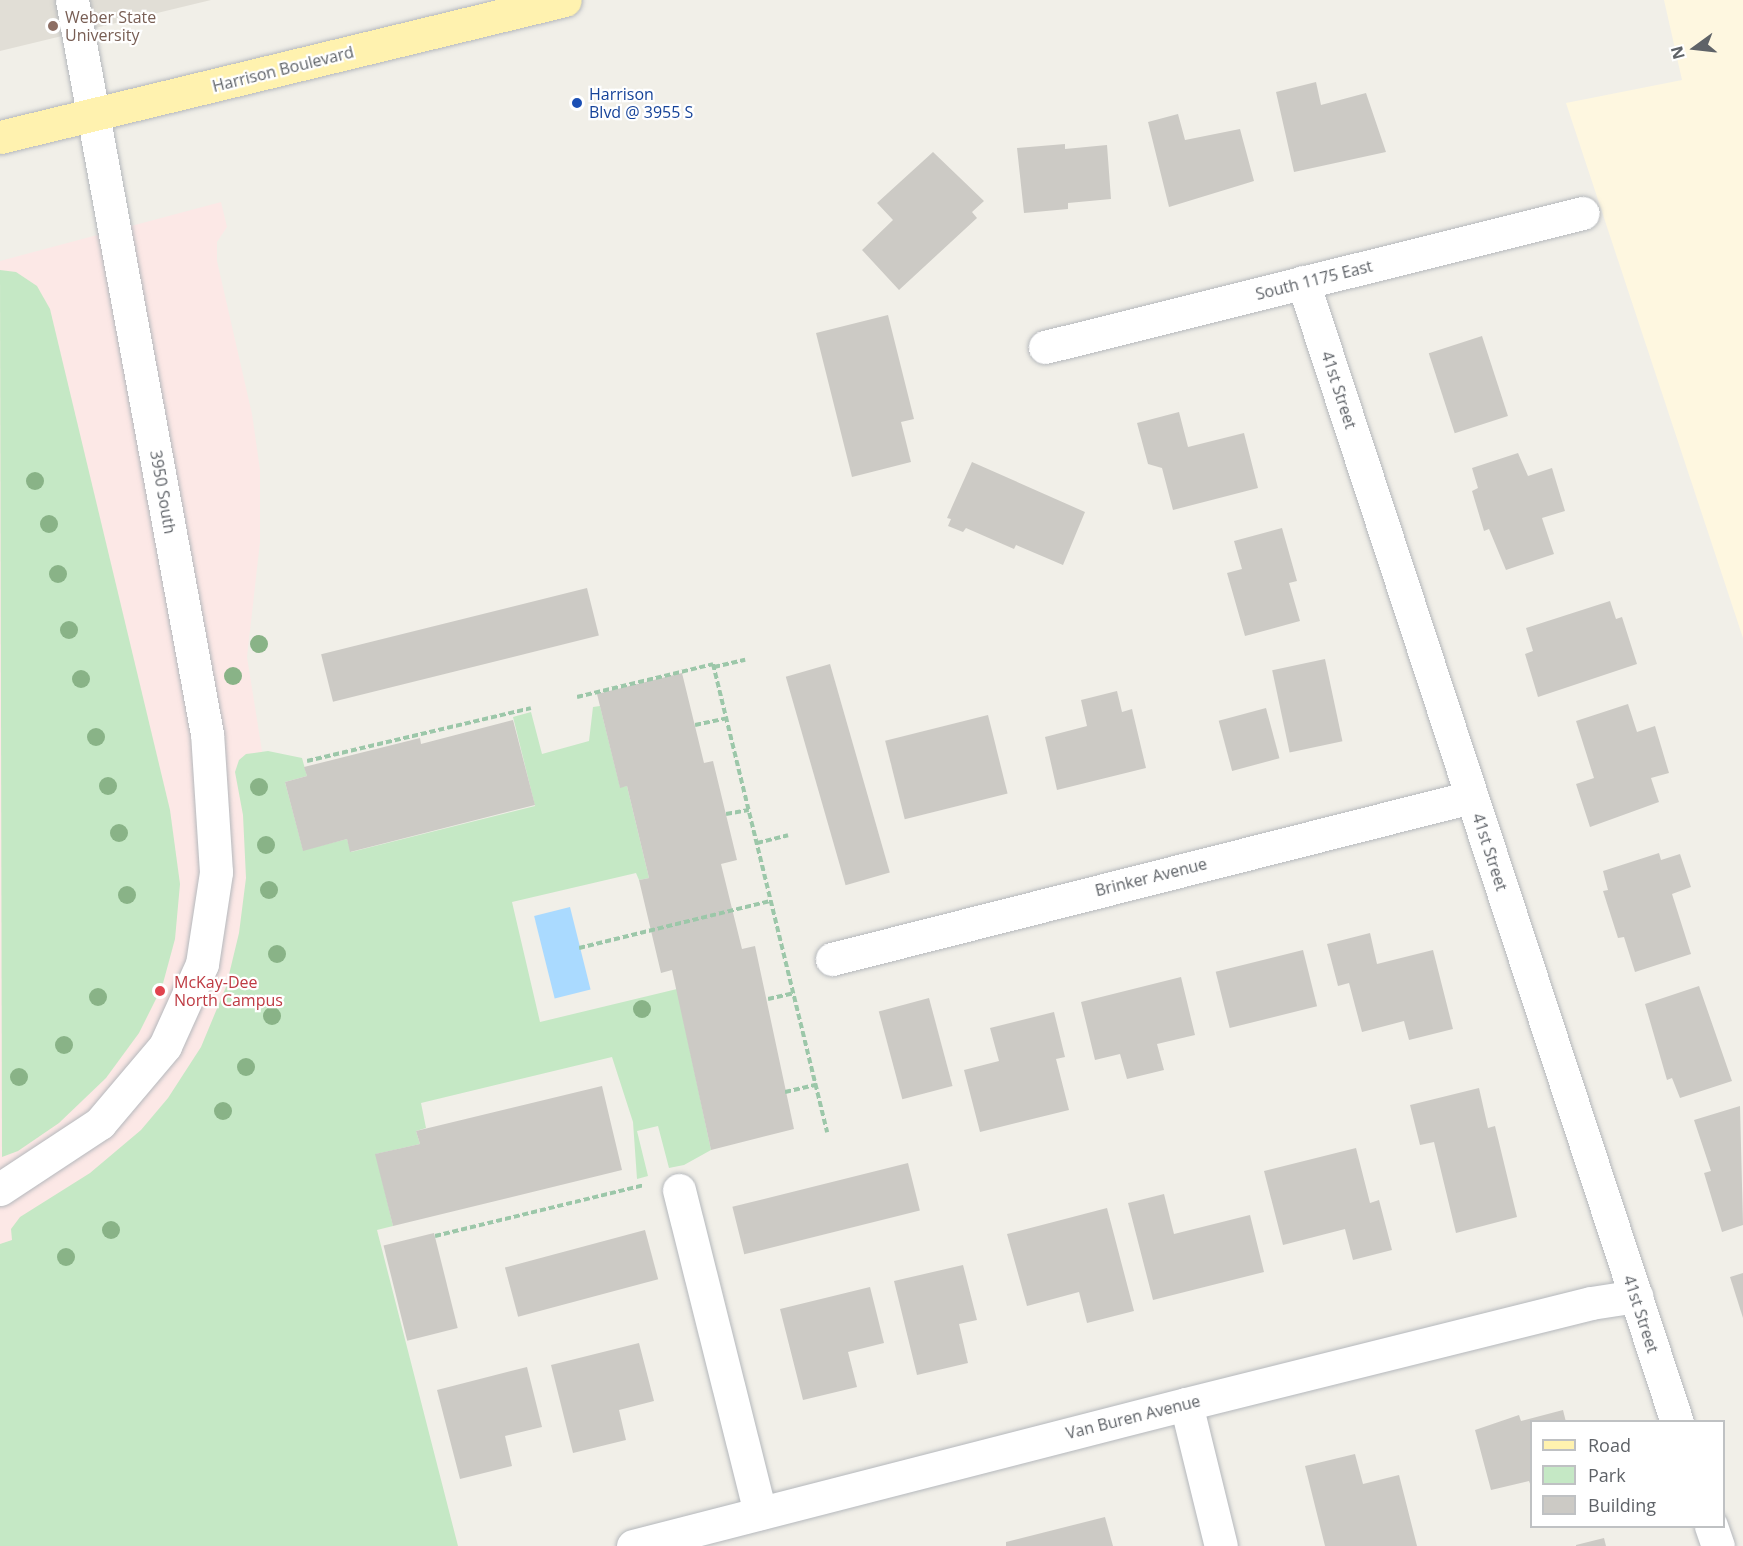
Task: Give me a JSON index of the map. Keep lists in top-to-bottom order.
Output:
{
  "streets": {
    "main road": ["Harrison Boulevard"],
    "street": [
      "South 1175 East",
      "41st Street",
      "3950 South",
      "Brinker Avenue",
      "Van Buren Avenue"
    ]
  },
  "crossings": [
    ["Harrison Boulevard", "3950 South"],
    ["South 1175 East", "41st Street"],
    ["41st Street", "Brinker Avenue"],
    ["41st Street", "Van Buren Avenue"]
  ],
  "places": ["Weber State University", "Harrison Blvd @ 3955 S", "McKay-Dee North Campus"],
  "legend": ["Road", "Park", "Building"],
  "north": "left"
}
